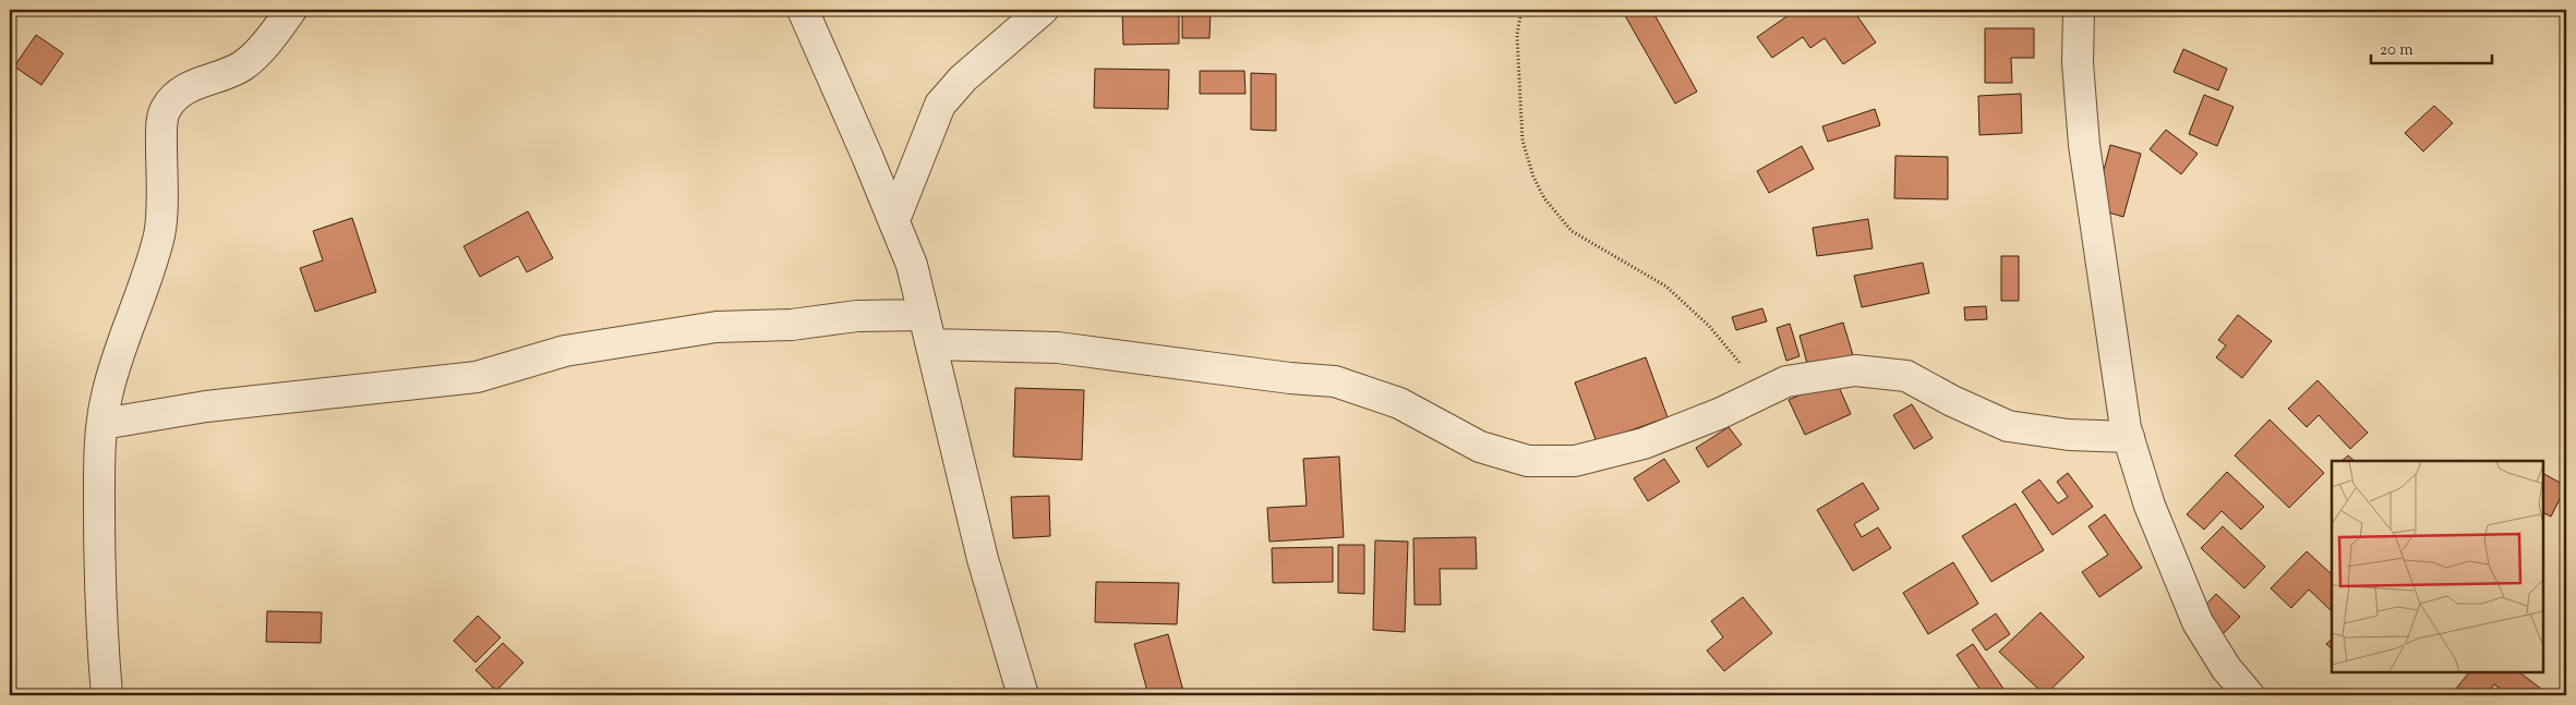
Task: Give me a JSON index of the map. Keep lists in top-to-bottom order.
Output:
{
  "scale_bar": "20 m"
}
